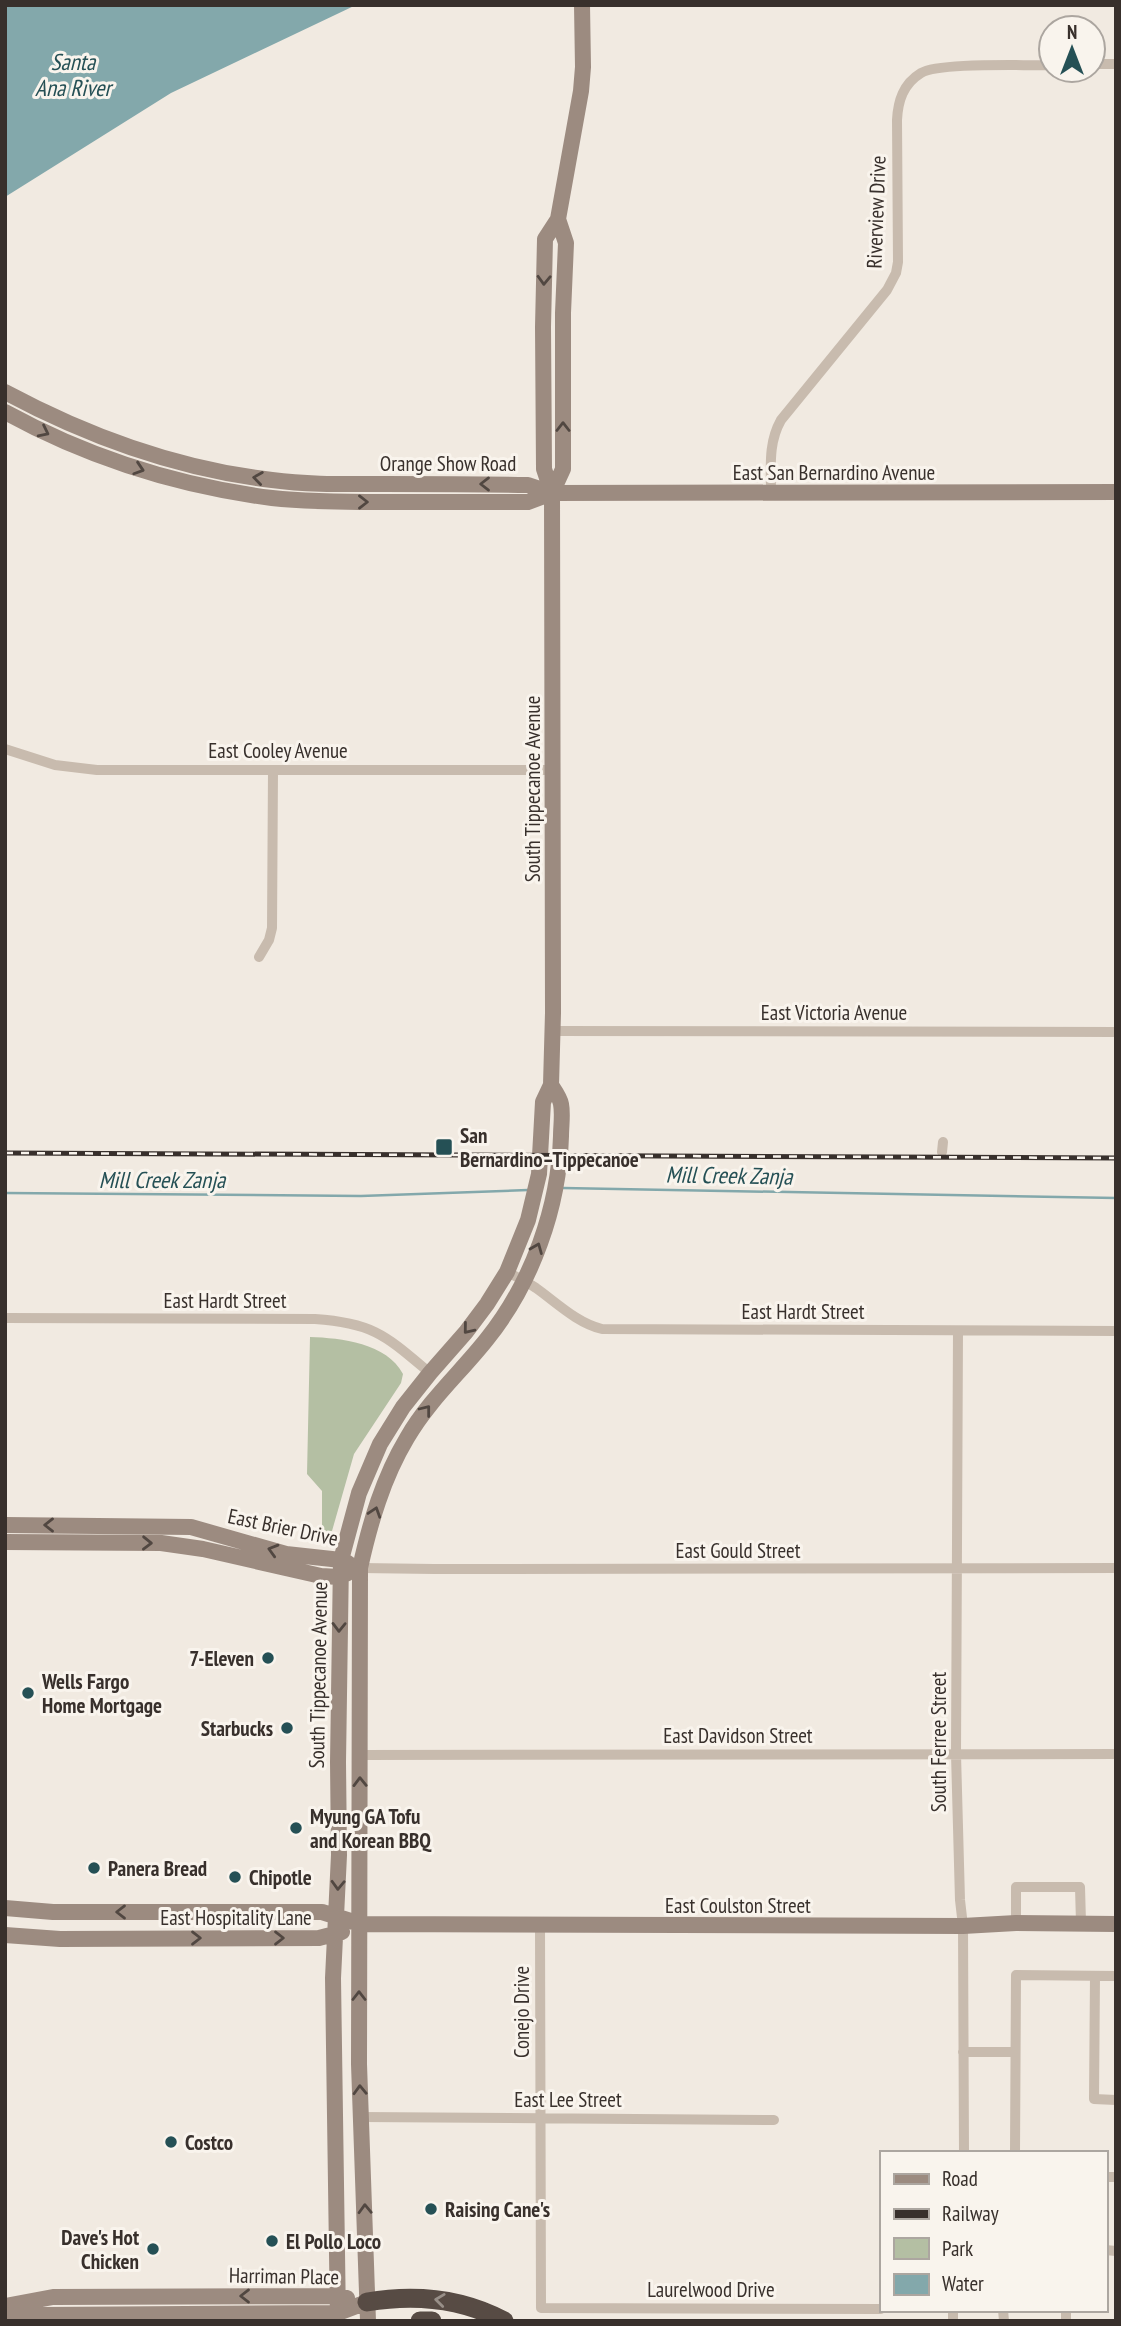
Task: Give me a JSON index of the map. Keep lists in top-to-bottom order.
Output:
{
  "streets": {
    "main road": [
      "Orange Show Road",
      "East San Bernardino Avenue",
      "South Tippecanoe Avenue",
      "East Brier Drive",
      "East Coulston Street",
      "East Hospitality Lane",
      "Harriman Place"
    ],
    "street": [
      "Riverview Drive",
      "East Cooley Avenue",
      "East Victoria Avenue",
      "East Hardt Street",
      "East Gould Street",
      "East Davidson Street",
      "South Ferree Street",
      "Conejo Drive",
      "East Lee Street",
      "Laurelwood Drive"
    ]
  },
  "crossings": [
    ["Riverview Drive", "East San Bernardino Avenue"],
    ["Orange Show Road", "East San Bernardino Avenue"],
    ["Orange Show Road", "South Tippecanoe Avenue"],
    ["East San Bernardino Avenue", "South Tippecanoe Avenue"],
    ["East Cooley Avenue", "South Tippecanoe Avenue"],
    ["South Tippecanoe Avenue", "East Victoria Avenue"],
    ["South Tippecanoe Avenue", "East Hardt Street"],
    ["South Tippecanoe Avenue", "East Brier Drive"],
    ["South Tippecanoe Avenue", "East Gould Street"],
    ["South Tippecanoe Avenue", "East Davidson Street"],
    ["South Tippecanoe Avenue", "East Coulston Street"],
    ["South Tippecanoe Avenue", "East Hospitality Lane"],
    ["South Tippecanoe Avenue", "East Lee Street"],
    ["South Tippecanoe Avenue", "Harriman Place"],
    ["East Hardt Street", "South Ferree Street"],
    ["East Brier Drive", "East Gould Street"],
    ["East Gould Street", "South Ferree Street"],
    ["East Davidson Street", "South Ferree Street"],
    ["South Ferree Street", "East Coulston Street"],
    ["East Coulston Street", "East Hospitality Lane"],
    ["East Coulston Street", "Conejo Drive"],
    ["Conejo Drive", "East Lee Street"],
    ["Conejo Drive", "Laurelwood Drive"]
  ],
  "water": ["Santa Ana River", "Mill Creek Zanja"],
  "places": {
    "transit": ["San Bernardino–Tippecanoe"],
    "other": [
      "7-Eleven",
      "Wells Fargo Home Mortgage",
      "Starbucks",
      "Myung GA Tofu and Korean BBQ",
      "Panera Bread",
      "Chipotle",
      "Costco",
      "Raising Cane's",
      "El Pollo Loco",
      "Dave's Hot Chicken"
    ]
  },
  "legend": [
    "Road",
    "Railway",
    "Park",
    "Water"
  ],
  "north": "top"
}
